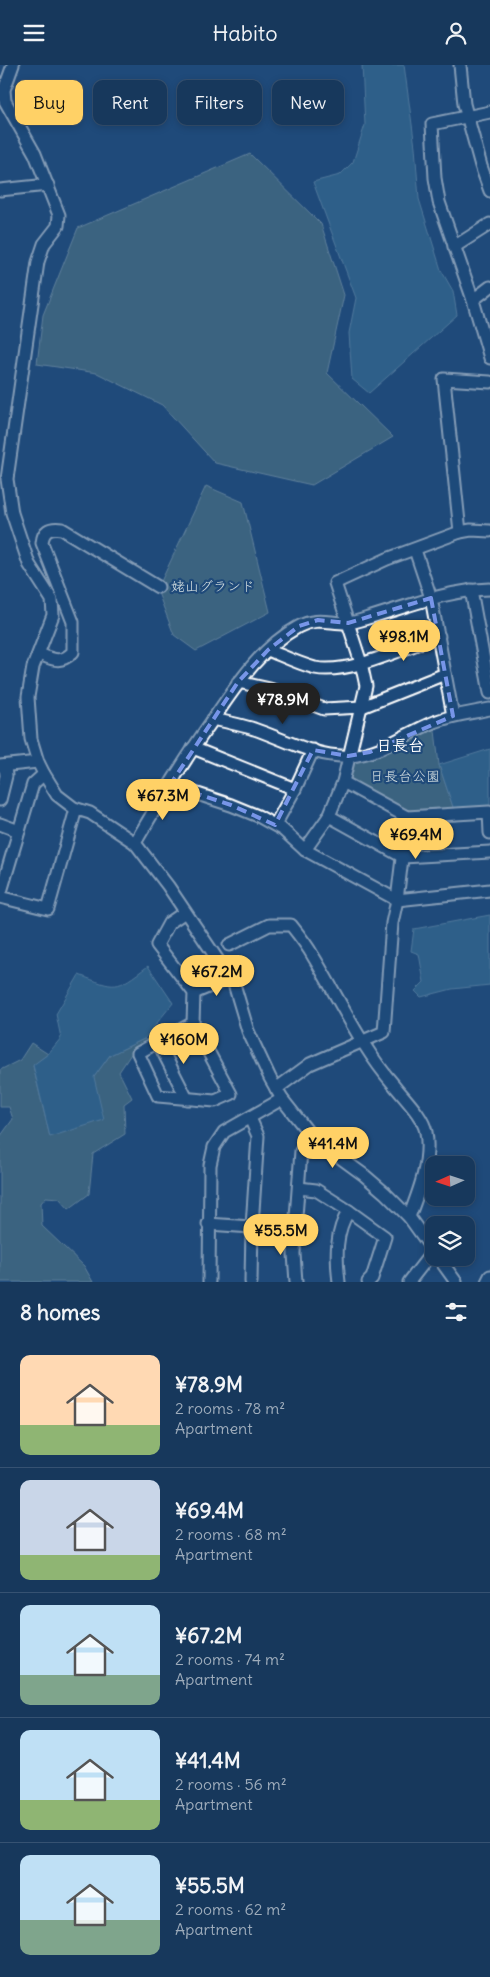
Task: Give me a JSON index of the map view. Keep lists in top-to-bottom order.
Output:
{
  "districts": ["日長台"],
  "parks": ["姥山グランド", "日長台公園"],
  "north": "left",
  "page": {
    "header": "Habito",
    "chip": [
      "Buy",
      "Rent",
      "Filters",
      "New"
    ],
    "price": [
      "¥98.1M",
      "¥78.9M",
      "¥67.3M",
      "¥69.4M",
      "¥67.2M",
      "¥160M",
      "¥41.4M",
      "¥55.5M"
    ],
    "heading": "8 homes",
    "list": [
      {
        "name": "¥78.9M",
        "note": "2 rooms · 78 m² · Apartment"
      },
      {
        "name": "¥69.4M",
        "note": "2 rooms · 68 m² · Apartment"
      },
      {
        "name": "¥67.2M",
        "note": "2 rooms · 74 m² · Apartment"
      },
      {
        "name": "¥41.4M",
        "note": "2 rooms · 56 m² · Apartment"
      },
      {
        "name": "¥55.5M",
        "note": "2 rooms · 62 m² · Apartment"
      }
    ]
  }
}
